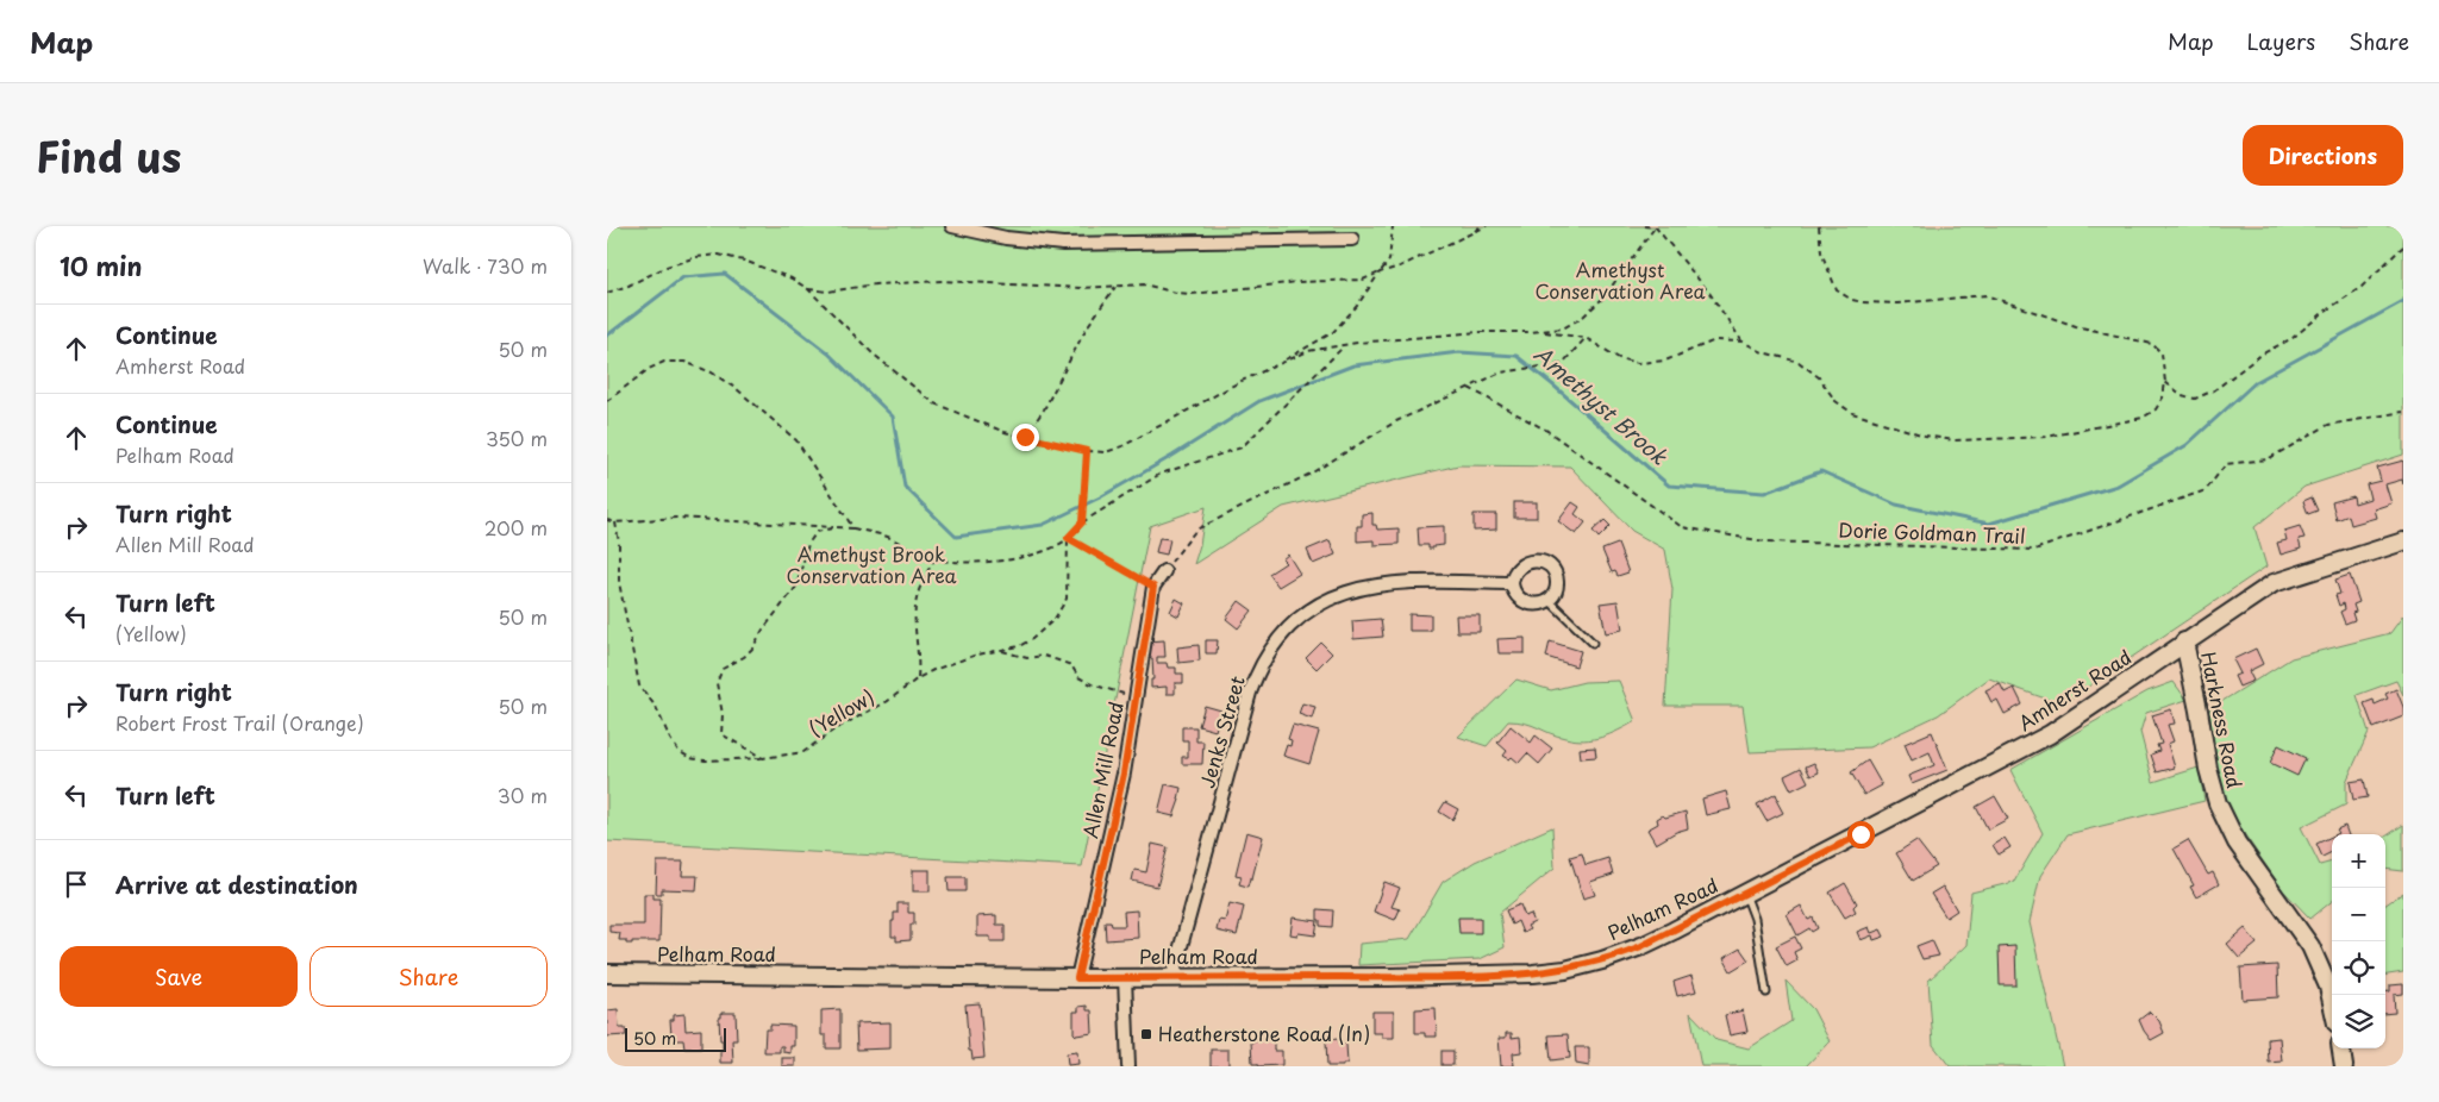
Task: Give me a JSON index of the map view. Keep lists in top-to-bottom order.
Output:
{
  "streets": {
    "main road": ["Amherst Road", "Harkness Road", "Pelham Road"],
    "street": ["Jenks Street", "Allen Mill Road"],
    "path": ["Dorie Goldman Trail", "(Yellow)"]
  },
  "crossings": [
    ["Amherst Road", "Harkness Road"],
    ["Amherst Road", "Pelham Road"],
    ["Jenks Street", "Pelham Road"],
    ["Allen Mill Road", "Pelham Road"]
  ],
  "water": ["Amethyst Brook"],
  "parks": ["Amethyst Conservation Area", "Amethyst Brook Conservation Area"],
  "places": {
    "transit": ["Heatherstone Road (In)"]
  },
  "scale_bar": "50 m",
  "page": {
    "header": "Map",
    "nav": ["Map", "Layers", "Share"],
    "title": "Find us",
    "buttons": [
      "Directions",
      ["Save", "Share"]
    ],
    "heading": ["10 min", "Walk · 730 m"],
    "list": [
      ["Continue", "Amherst Road", "50 m"],
      ["Continue", "Pelham Road", "350 m"],
      ["Turn right", "Allen Mill Road", "200 m"],
      ["Turn left", "(Yellow)", "50 m"],
      ["Turn right", "Robert Frost Trail (Orange)", "50 m"],
      ["Turn left", "30 m"],
      "Arrive at destination"
    ],
    "map_buttons": ["+", "−"],
    "scale": "50 m"
  }
}
